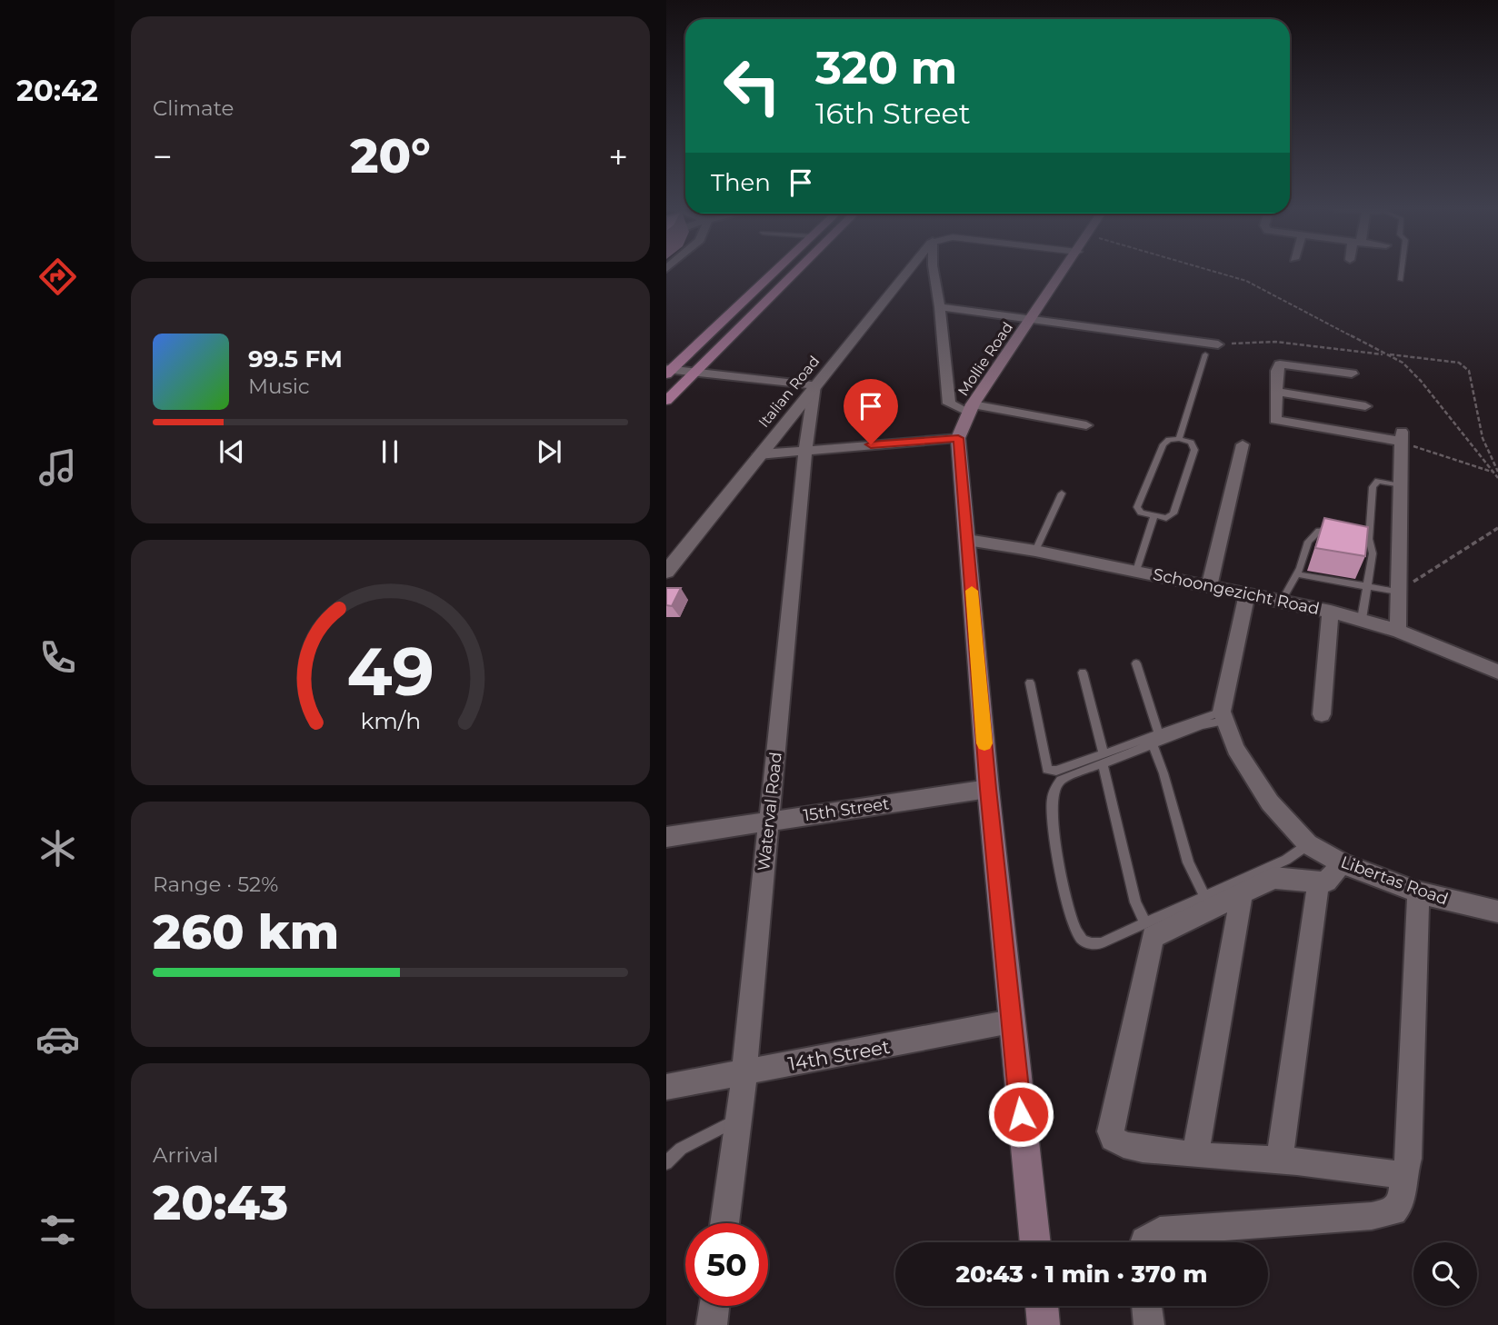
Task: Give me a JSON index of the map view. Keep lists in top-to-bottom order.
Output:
{
  "streets": {
    "main road": ["Mollie Road"],
    "street": [
      "Italian Road",
      "Schoongezicht Road",
      "15th Street",
      "Waterval Road",
      "Libertas Road",
      "14th Street"
    ]
  },
  "crossings": [
    ["Italian Road", "Waterval Road"],
    ["15th Street", "Waterval Road"],
    ["Waterval Road", "14th Street"]
  ],
  "page": {
    "tabs": "20:42",
    "tile": [
      "Climate",
      ["Range · 52%", "260 km"],
      ["Arrival", "20:43"]
    ],
    "turn": ["320 m", "16th Street"],
    "heat": ["−", "20°", "+"],
    "then": "Then",
    "song": ["99.5 FM", "Music"],
    "limit": "50",
    "trip": "20:43 · 1 min · 370 m",
    "gauge": ["49", "km/h"]
  }
}
